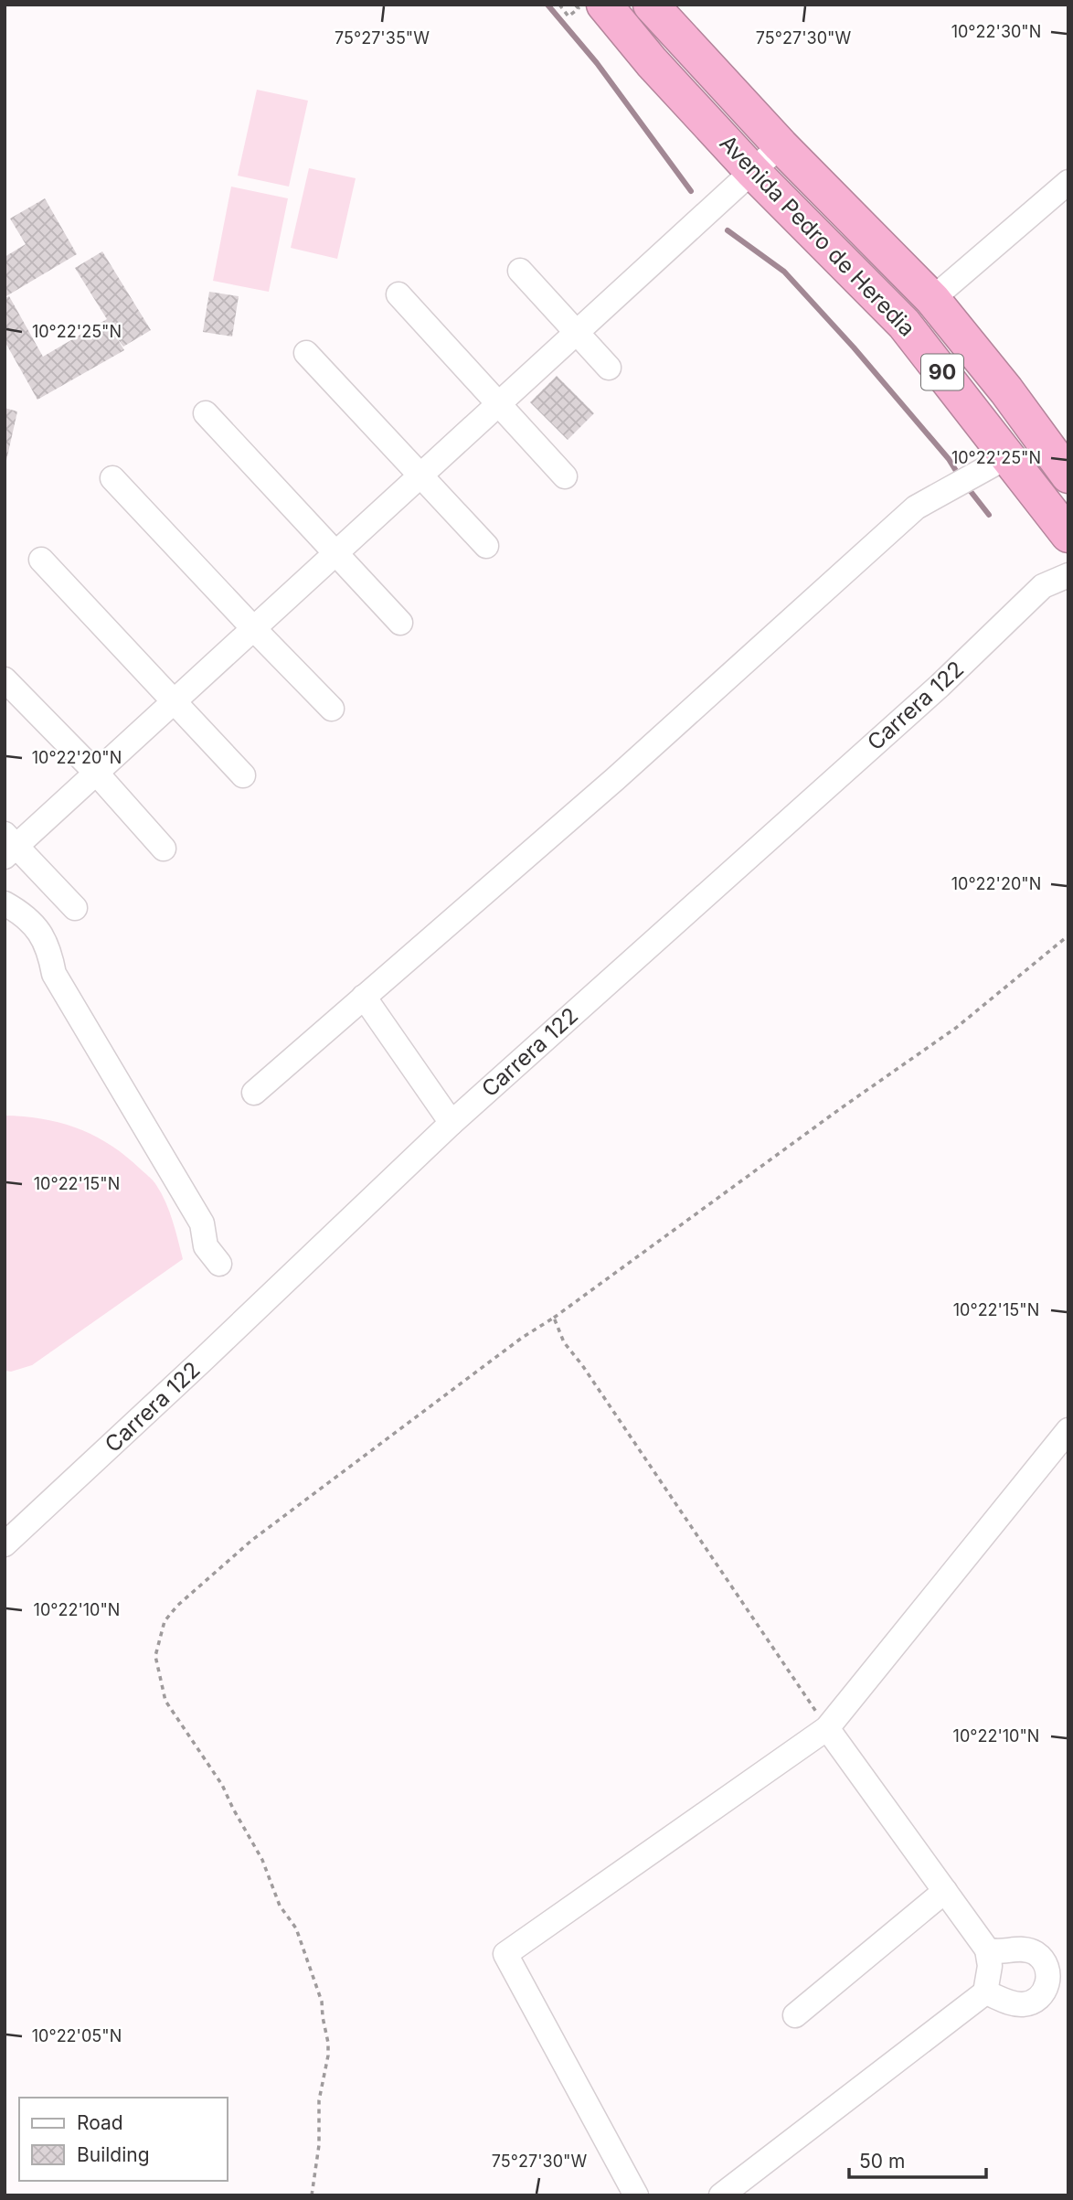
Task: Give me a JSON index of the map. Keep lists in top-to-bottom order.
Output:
{
  "streets": {
    "highway": ["Avenida Pedro de Heredia", "90"],
    "street": ["Carrera 122"]
  },
  "legend": ["Road", "Building"],
  "scale_bar": "50 m",
  "coordinates": [
    "10°22'30\"N",
    "75°27'35\"W",
    "75°27'30\"W",
    "10°22'25\"N",
    "10°22'20\"N",
    "10°22'15\"N",
    "10°22'10\"N",
    "10°22'05\"N"
  ]
}
